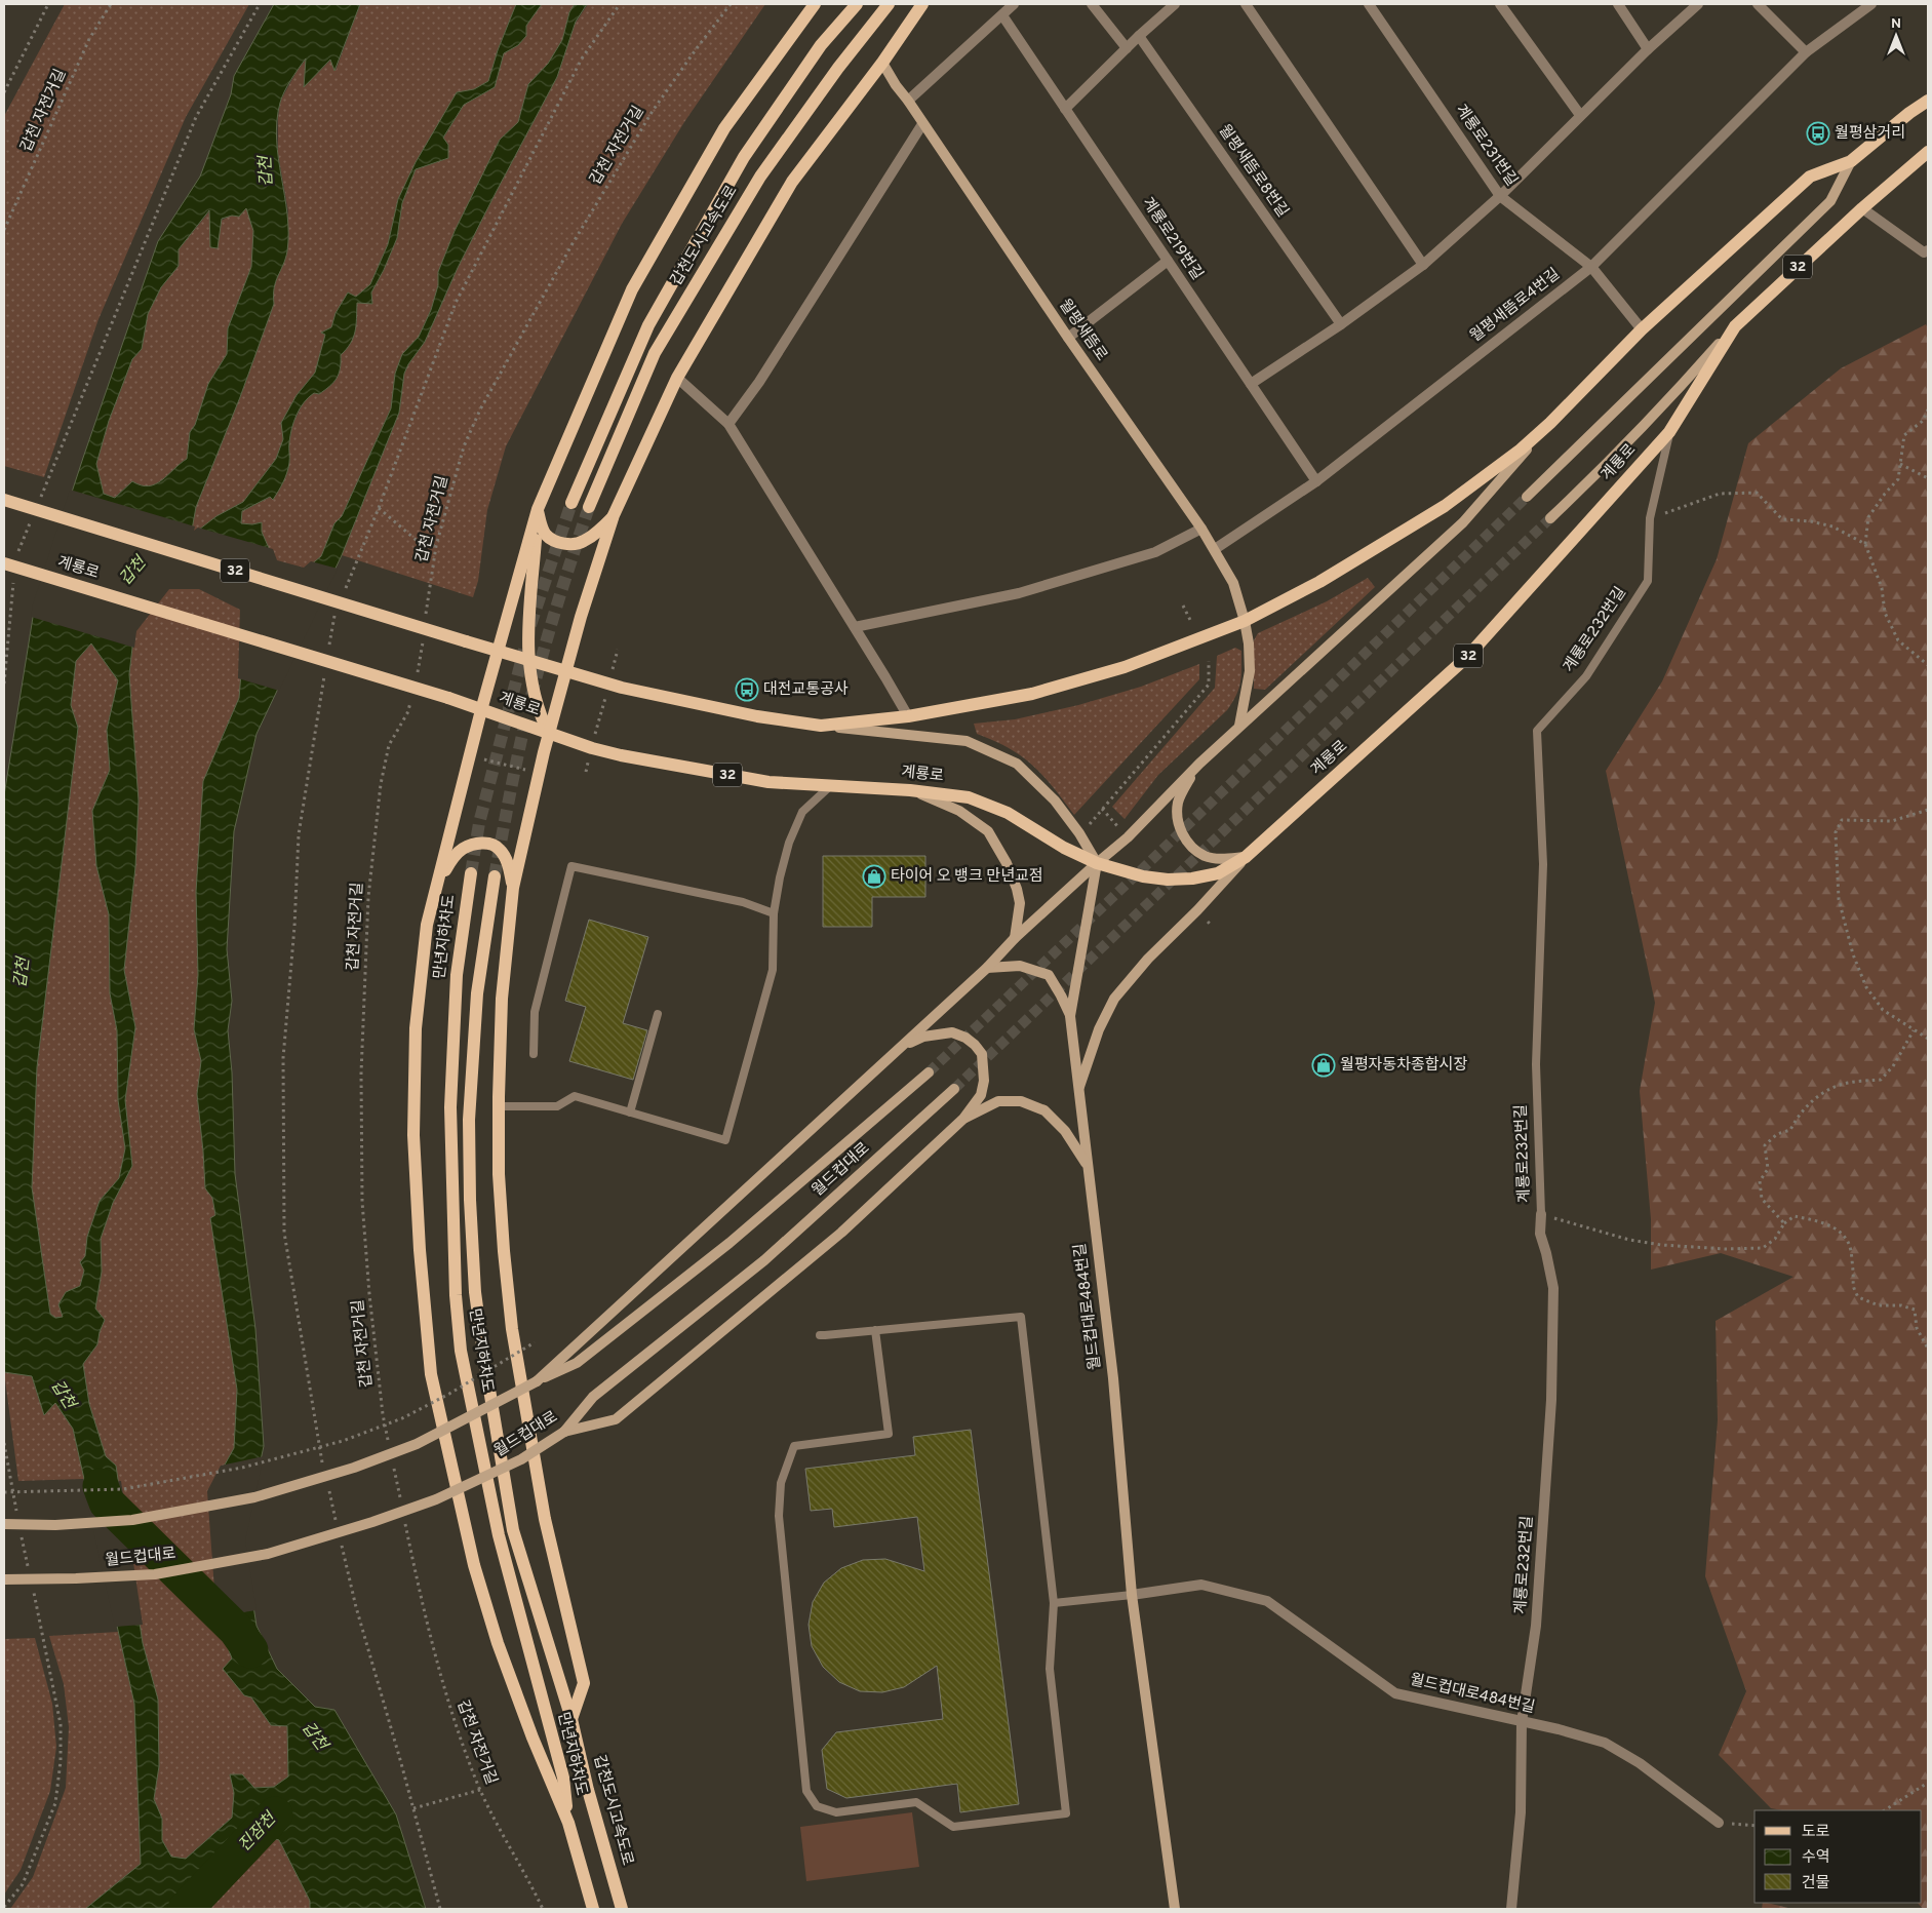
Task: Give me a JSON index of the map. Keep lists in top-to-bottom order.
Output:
{
  "streets": {
    "main road": [
      "갑천도시고속도로",
      "32",
      "계룡로",
      "만년지하차도"
    ],
    "street": [
      "계룡로231번길",
      "월평새뜸로8번길",
      "계룡로219번길",
      "월평새뜸로4번길",
      "월평새뜸로",
      "계룡로232번길",
      "월드컵대로",
      "월드컵대로484번길"
    ],
    "path": ["갑천 자전거길"]
  },
  "crossings": [
    ["계룡로231번길", "월평새뜸로4번길"],
    ["갑천도시고속도로", "만년지하차도"],
    ["계룡로219번길", "월평새뜸로4번길"],
    ["32", "계룡로"],
    ["32", "계룡로232번길"],
    ["월평새뜸로4번길", "월평새뜸로"],
    ["계룡로", "계룡로232번길"],
    ["계룡로232번길", "월드컵대로484번길"]
  ],
  "water": ["갑천", "진잠천"],
  "places": {
    "bus stop": ["월평삼거리", "대전교통공사"],
    "shop": ["타이어 오 뱅크 만년교점", "월평자동차종합시장"]
  },
  "legend": ["도로", "수역", "건물"],
  "north": "top"
}
